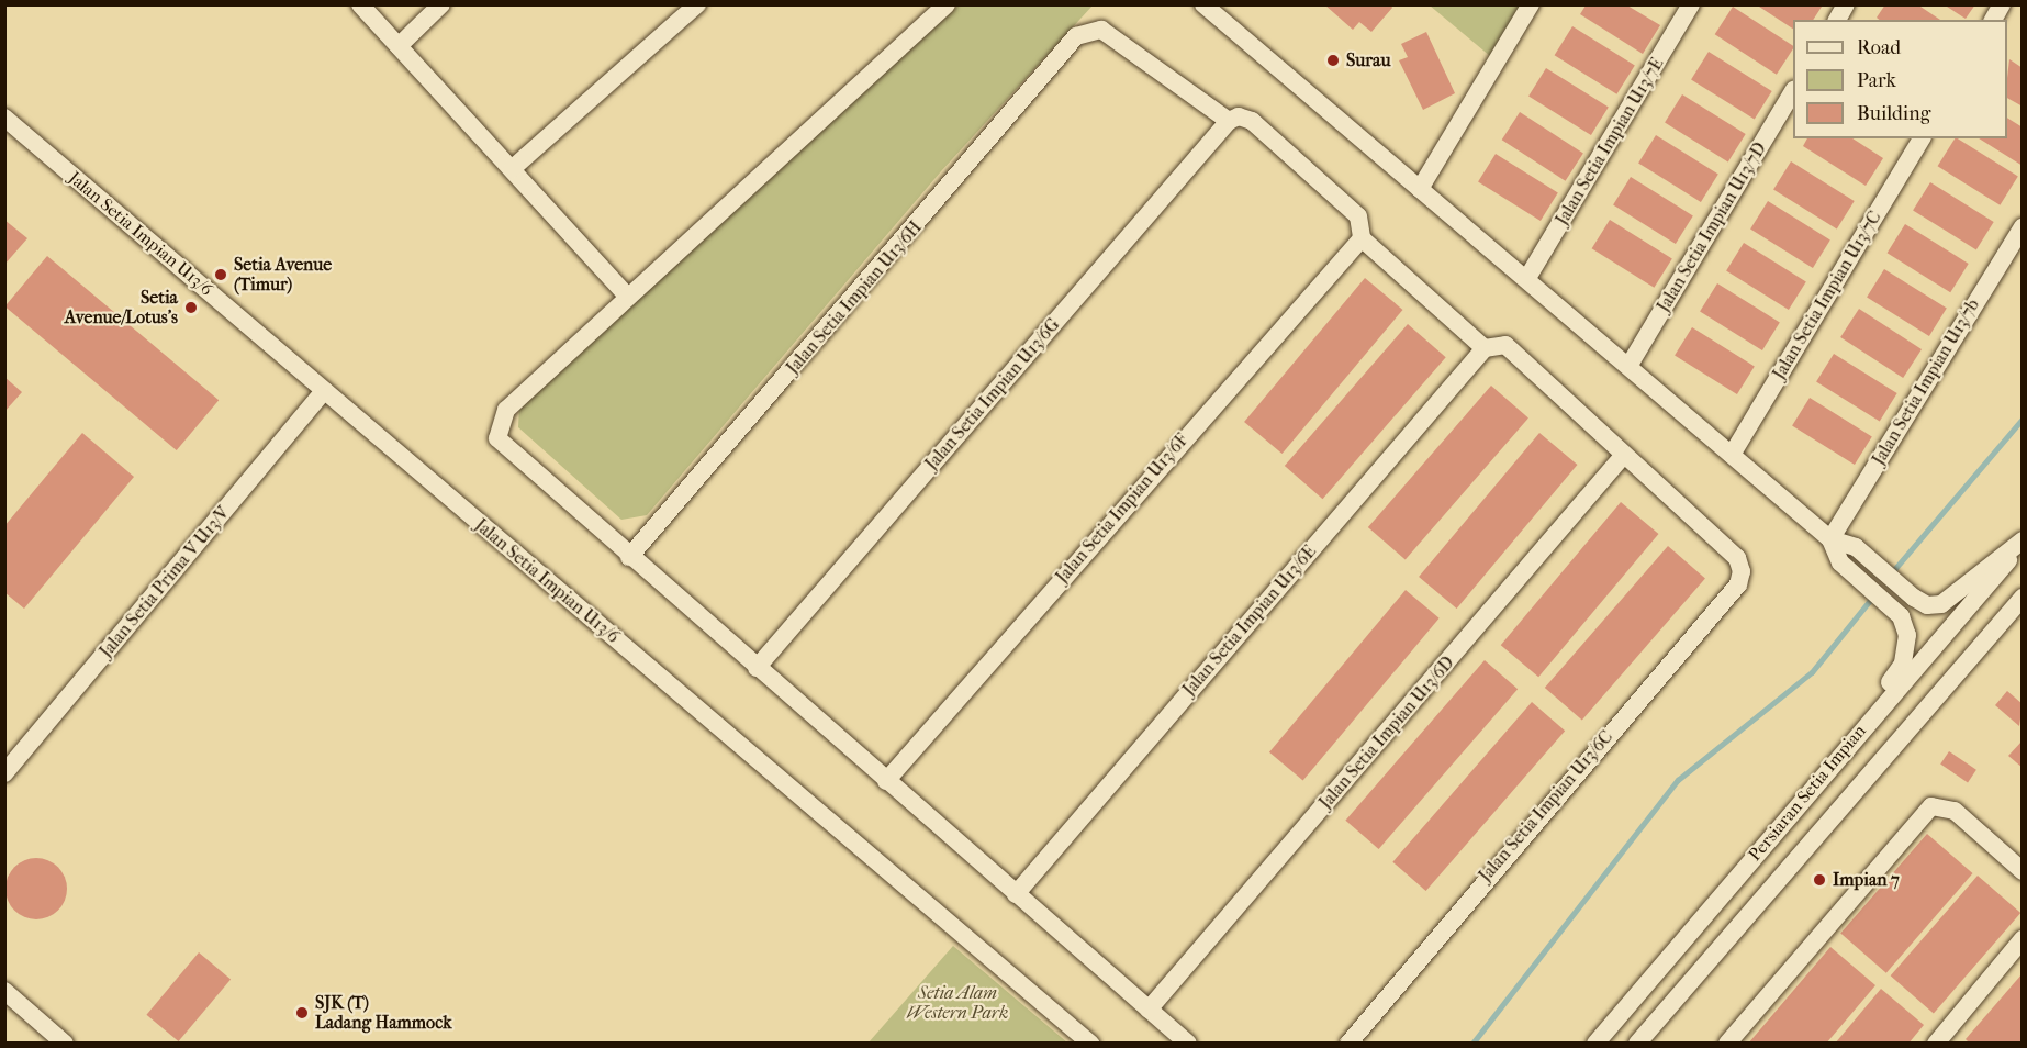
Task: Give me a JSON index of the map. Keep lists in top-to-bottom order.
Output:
{
  "streets": {
    "street": [
      "Jalan Setia Impian U13/7E",
      "Jalan Setia Impian U13/7D",
      "Jalan Setia Impian U13/6",
      "Jalan Setia Impian U13/7C",
      "Jalan Setia Impian U13/6H",
      "Jalan Setia Impian U13/7b",
      "Jalan Setia Impian U13/6G",
      "Jalan Setia Impian U13/6F",
      "Jalan Setia Prima V U13/V",
      "Jalan Setia Impian U13/6E",
      "Jalan Setia Impian U13/6D",
      "Persiaran Setia Impian",
      "Jalan Setia Impian U13/6C"
    ]
  },
  "crossings": [
    ["Jalan Setia Impian U13/6", "Jalan Setia Prima V U13/V"],
    ["Jalan Setia Impian U13/6H", "Jalan Setia Impian U13/6G"],
    ["Jalan Setia Impian U13/6D", "Jalan Setia Impian U13/6C"]
  ],
  "parks": ["Setia Alam Western Park"],
  "places": [
    "Surau",
    "Setia Avenue (Timur)",
    "Setia Avenue/Lotus's",
    "Impian 7",
    "SJK (T) Ladang Hammock"
  ],
  "legend": ["Road", "Park", "Building"]
}
